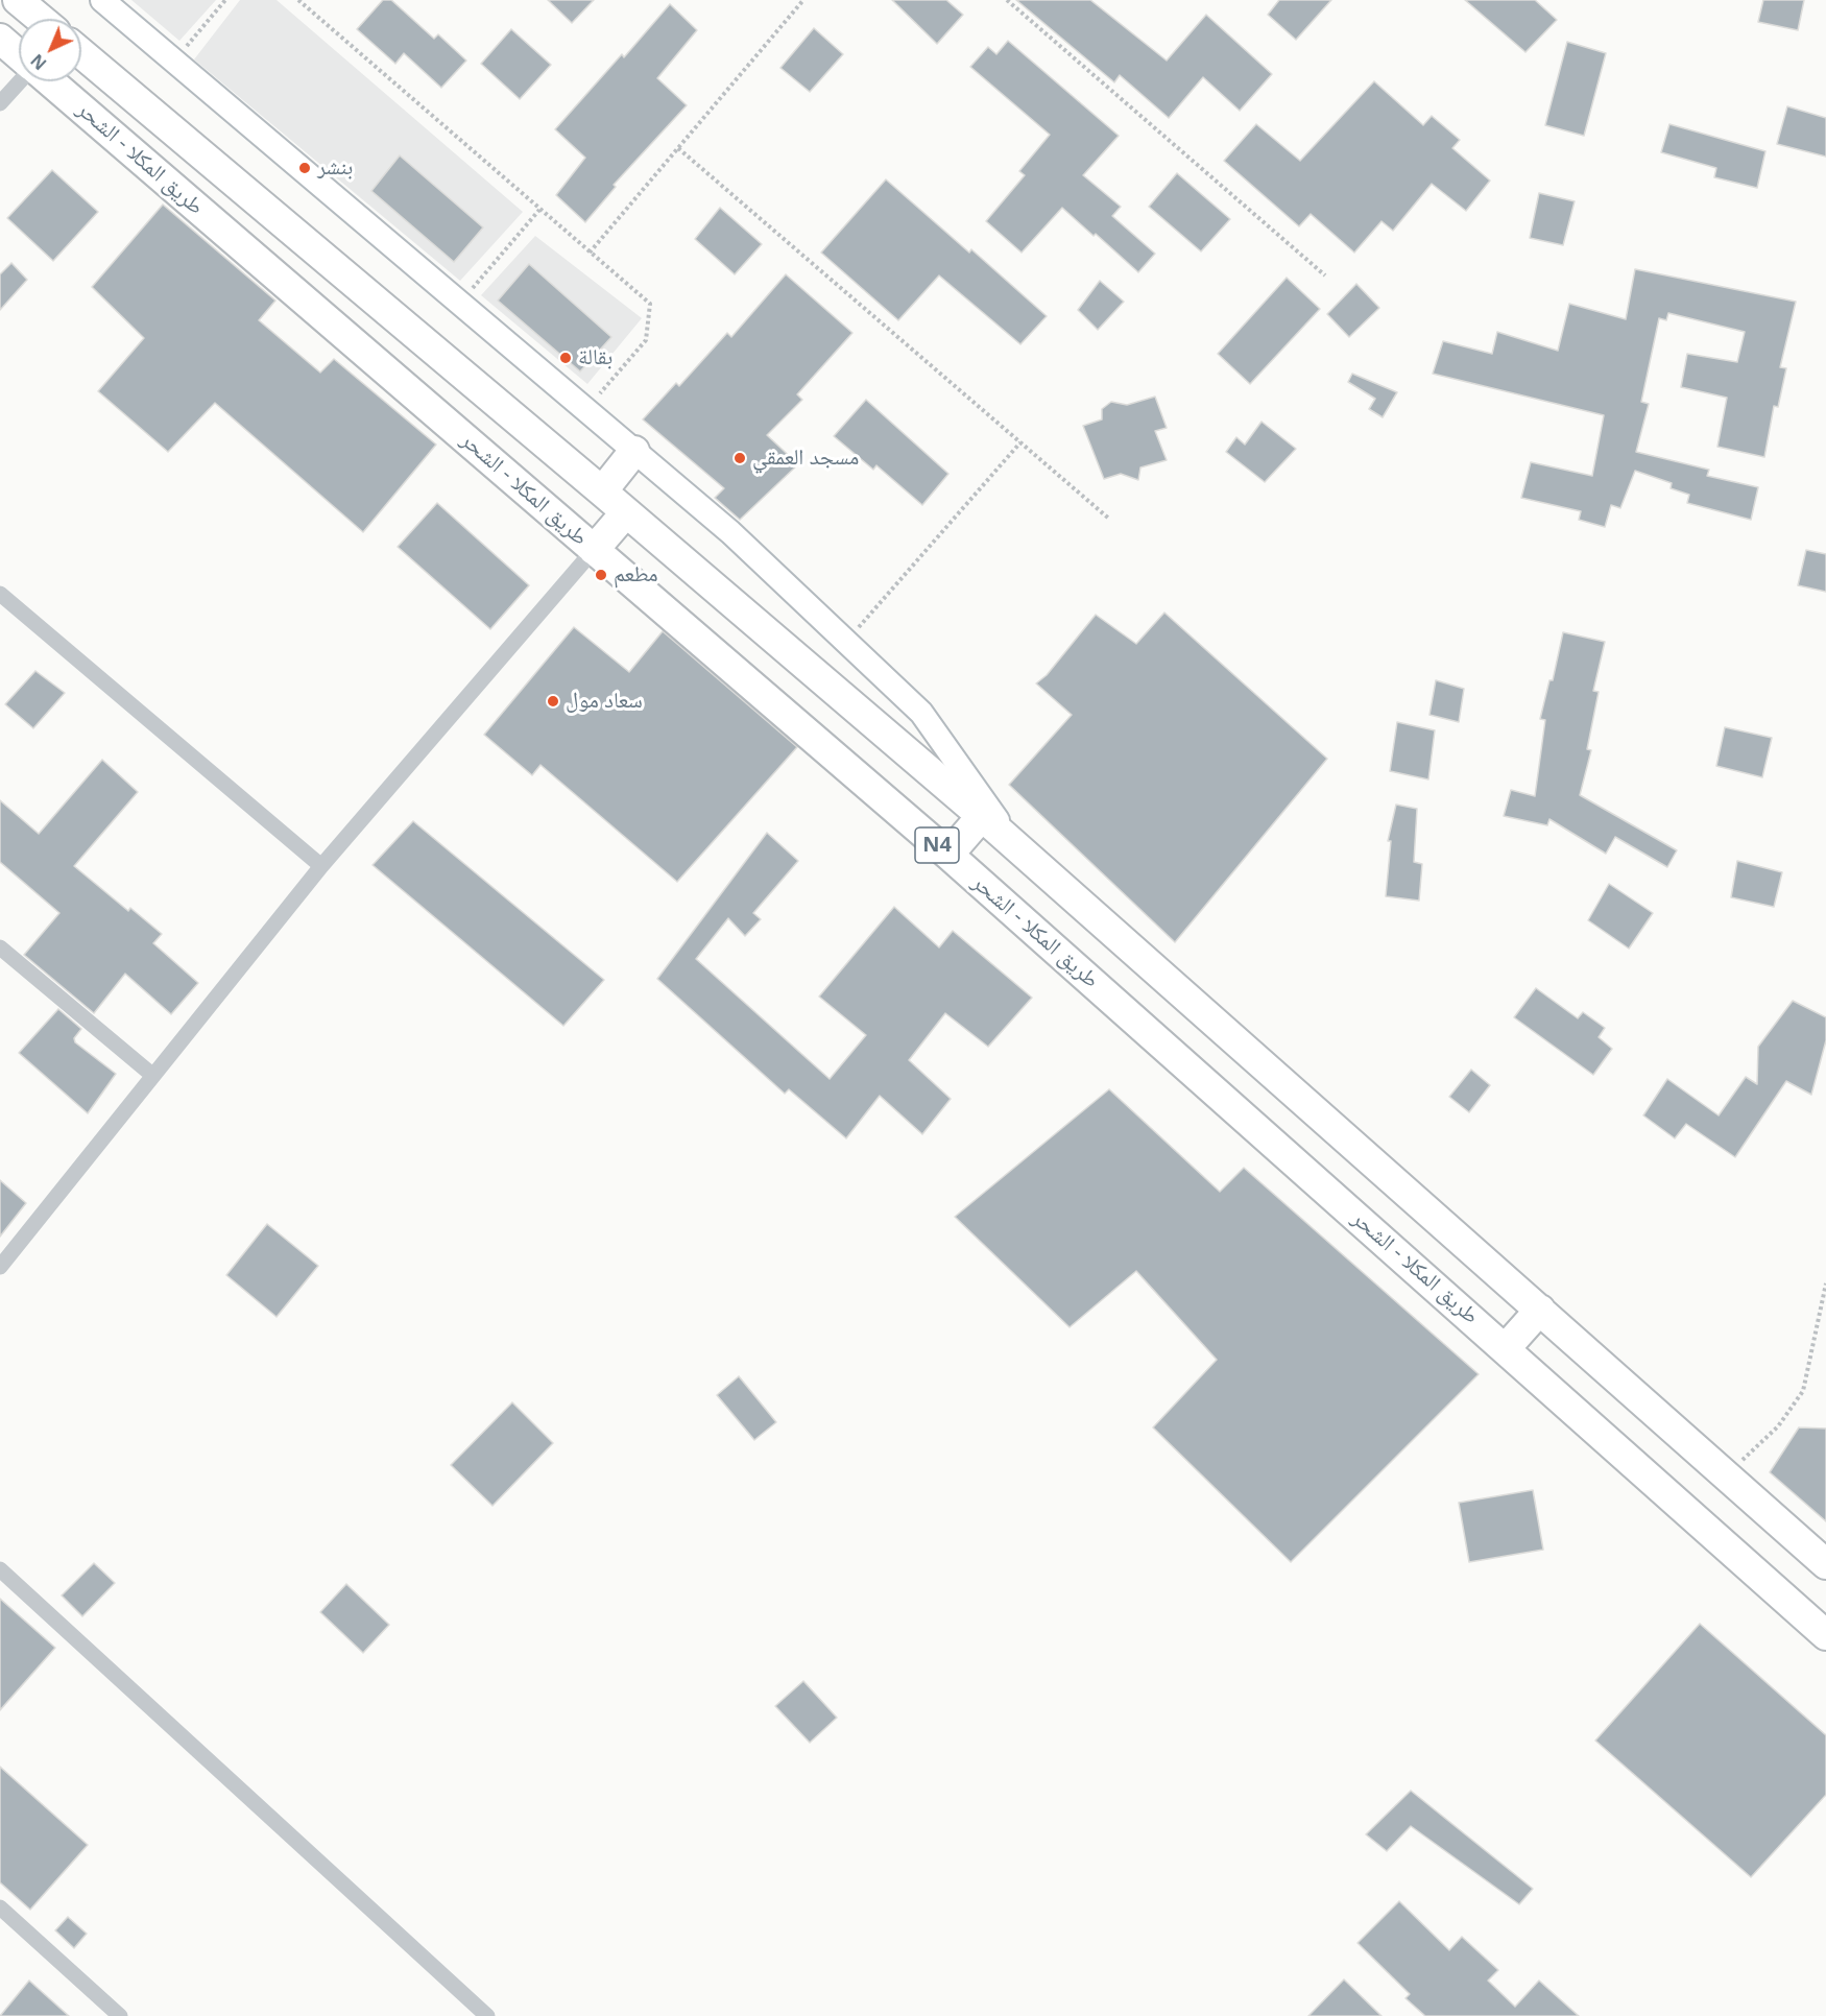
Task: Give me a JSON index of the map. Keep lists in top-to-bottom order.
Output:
{
  "streets": {
    "highway": ["طريق المكلا - الشحر", "N4"]
  },
  "places": [
    "بنشر",
    "بقالة",
    "مسجد العمقي",
    "مطعم",
    "سعاد مول"
  ],
  "north": "bottom left"
}
